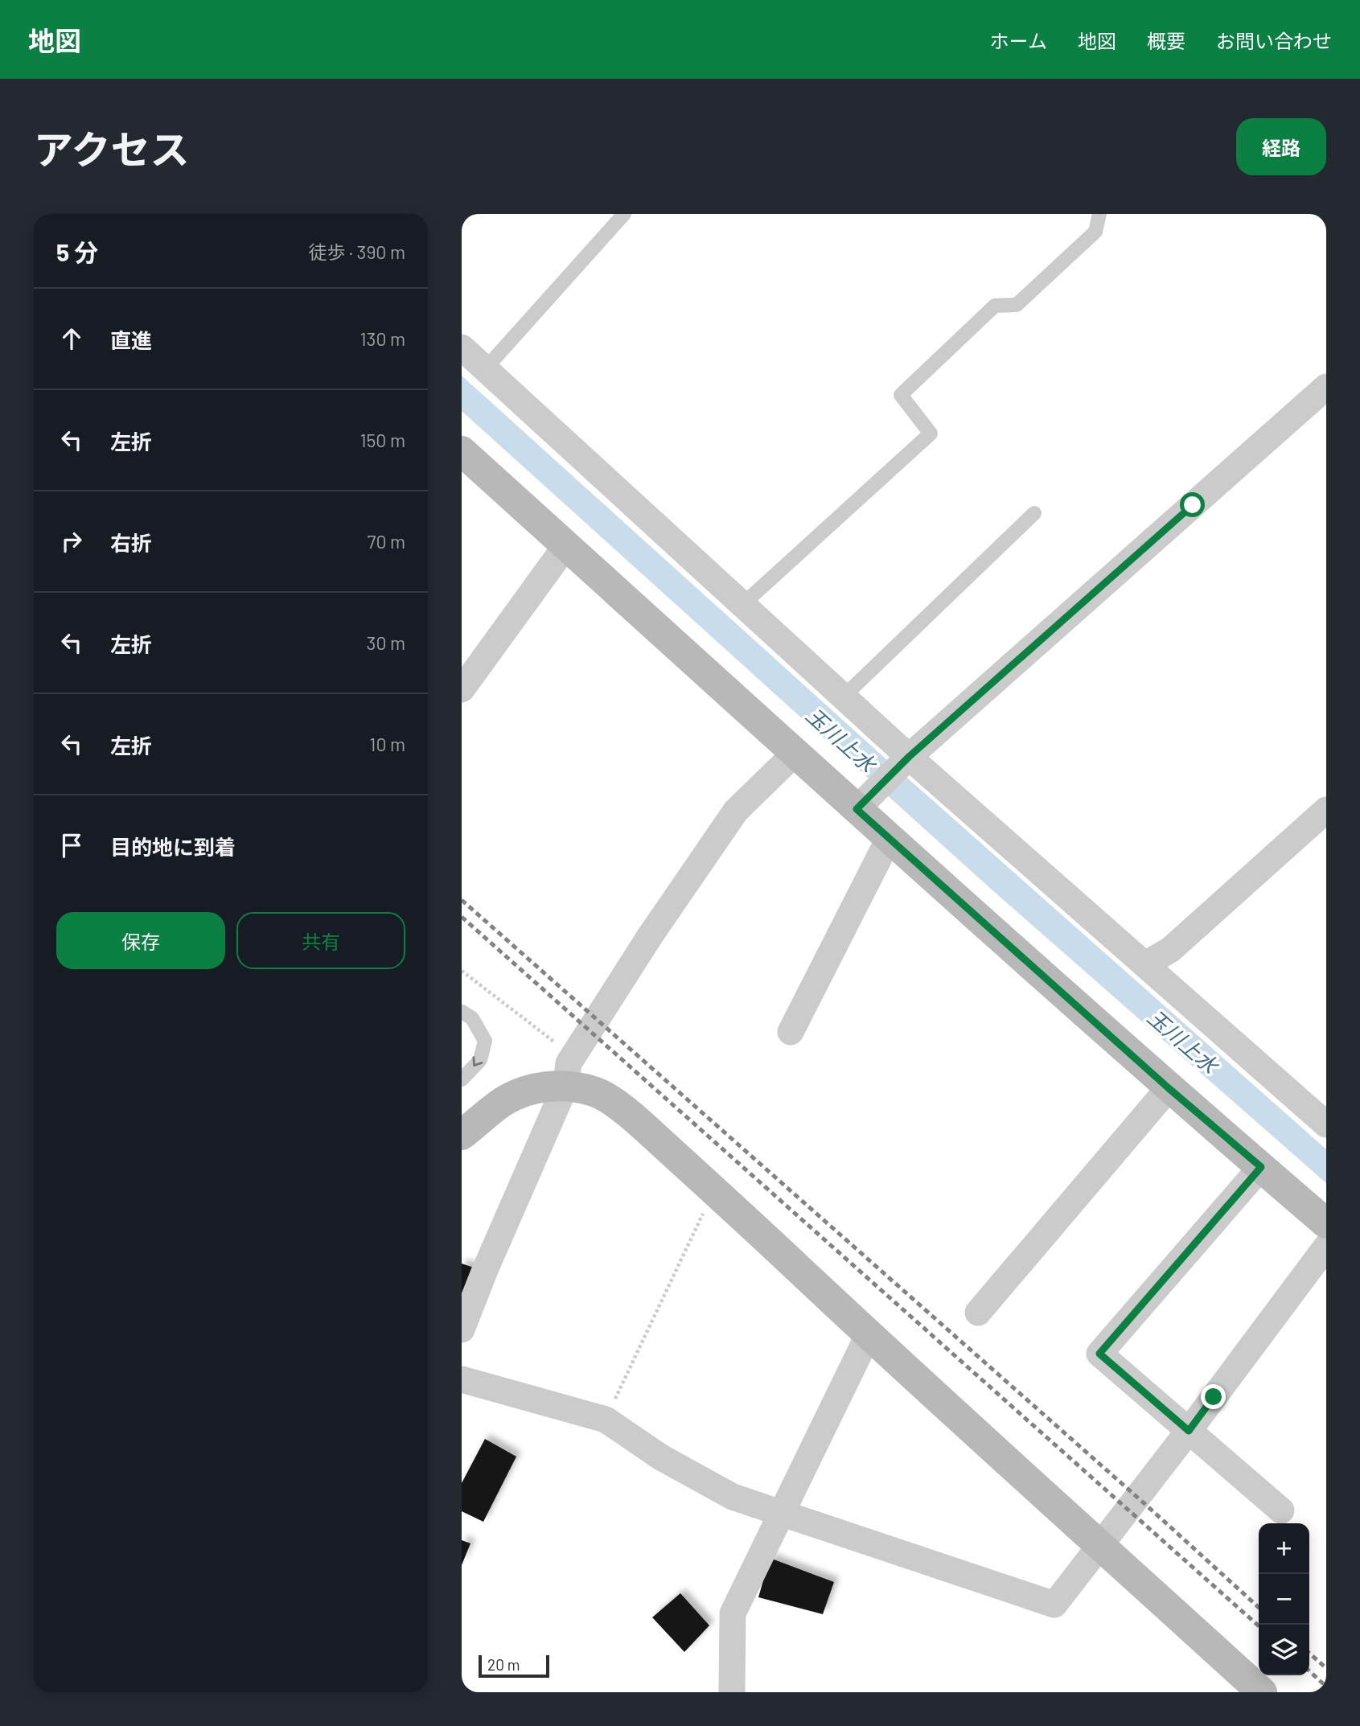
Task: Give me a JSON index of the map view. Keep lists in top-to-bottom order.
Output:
{
  "water": ["玉川上水"],
  "scale_bar": "20 m",
  "page": {
    "header": "地図",
    "nav": [
      "ホーム",
      "地図",
      "概要",
      "お問い合わせ"
    ],
    "title": "アクセス",
    "buttons": [
      "経路",
      ["保存", "共有"]
    ],
    "heading": ["5 分", "徒歩 · 390 m"],
    "list": [
      ["直進", "130 m"],
      ["左折", "150 m"],
      ["右折", "70 m"],
      ["左折", "30 m"],
      ["左折", "10 m"],
      "目的地に到着"
    ],
    "map_buttons": ["+", "−"],
    "scale": "20 m"
  }
}
